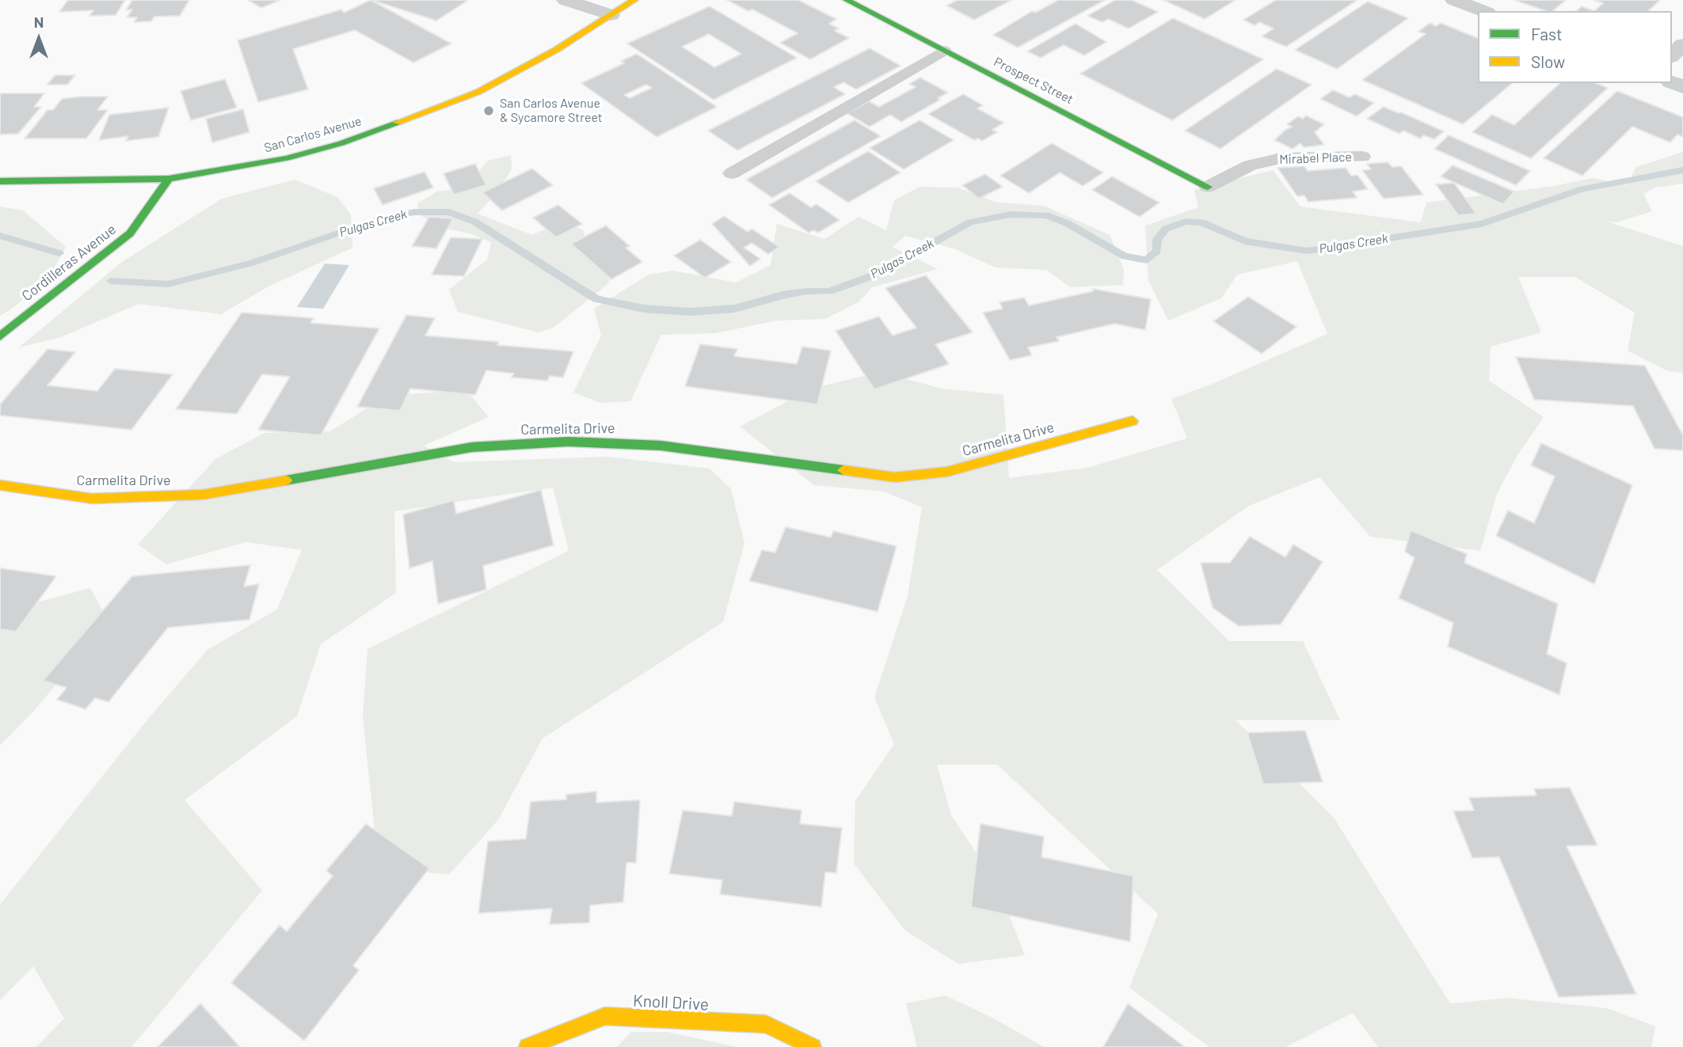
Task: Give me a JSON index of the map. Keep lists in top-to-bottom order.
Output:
{
  "streets": {
    "street": [
      "Prospect Street",
      "San Carlos Avenue",
      "Cordilleras Avenue",
      "Carmelita Drive",
      "Knoll Drive"
    ],
    "lane": ["Mirabel Place"]
  },
  "crossings": [
    ["Prospect Street", "Mirabel Place"],
    ["San Carlos Avenue", "Cordilleras Avenue"]
  ],
  "water": ["Pulgas Creek"],
  "places": ["San Carlos Avenue & Sycamore Street"],
  "legend": ["Fast", "Slow"],
  "north": "top"
}
